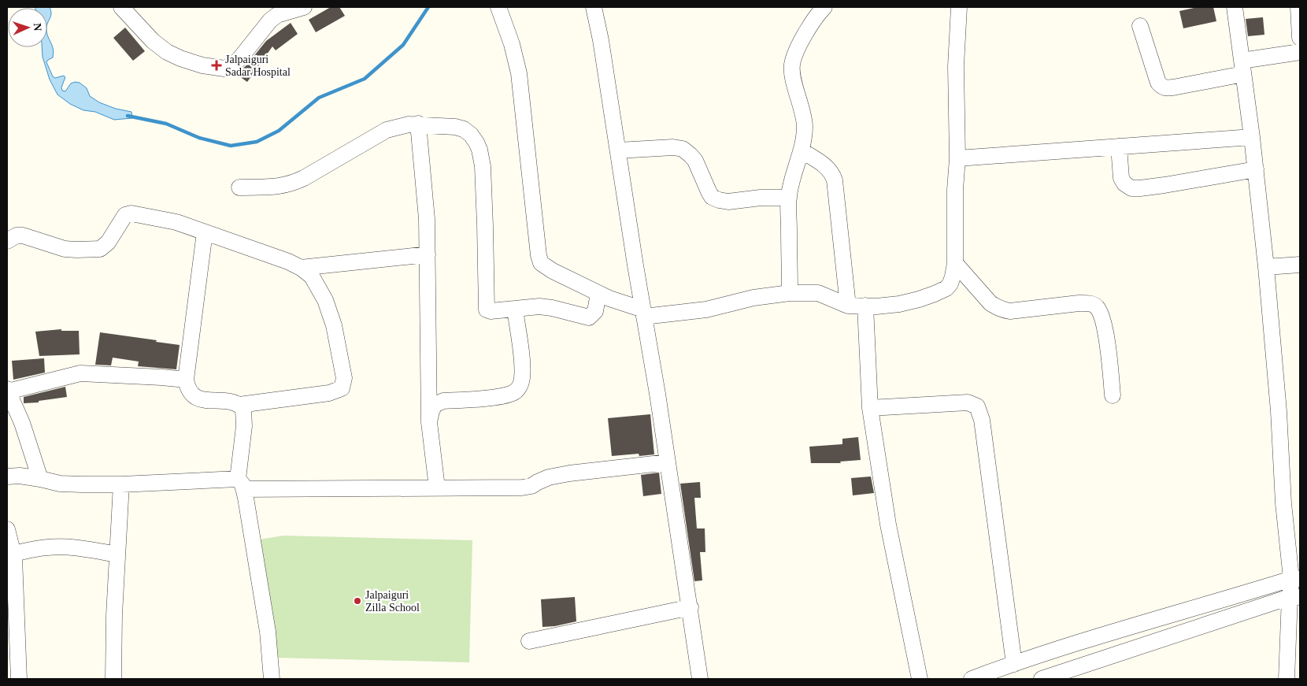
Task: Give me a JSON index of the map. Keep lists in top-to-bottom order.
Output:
{
  "places": {
    "health": ["Jalpaiguri Sadar Hospital"],
    "other": ["Jalpaiguri Zilla School"]
  },
  "north": "right"
}
